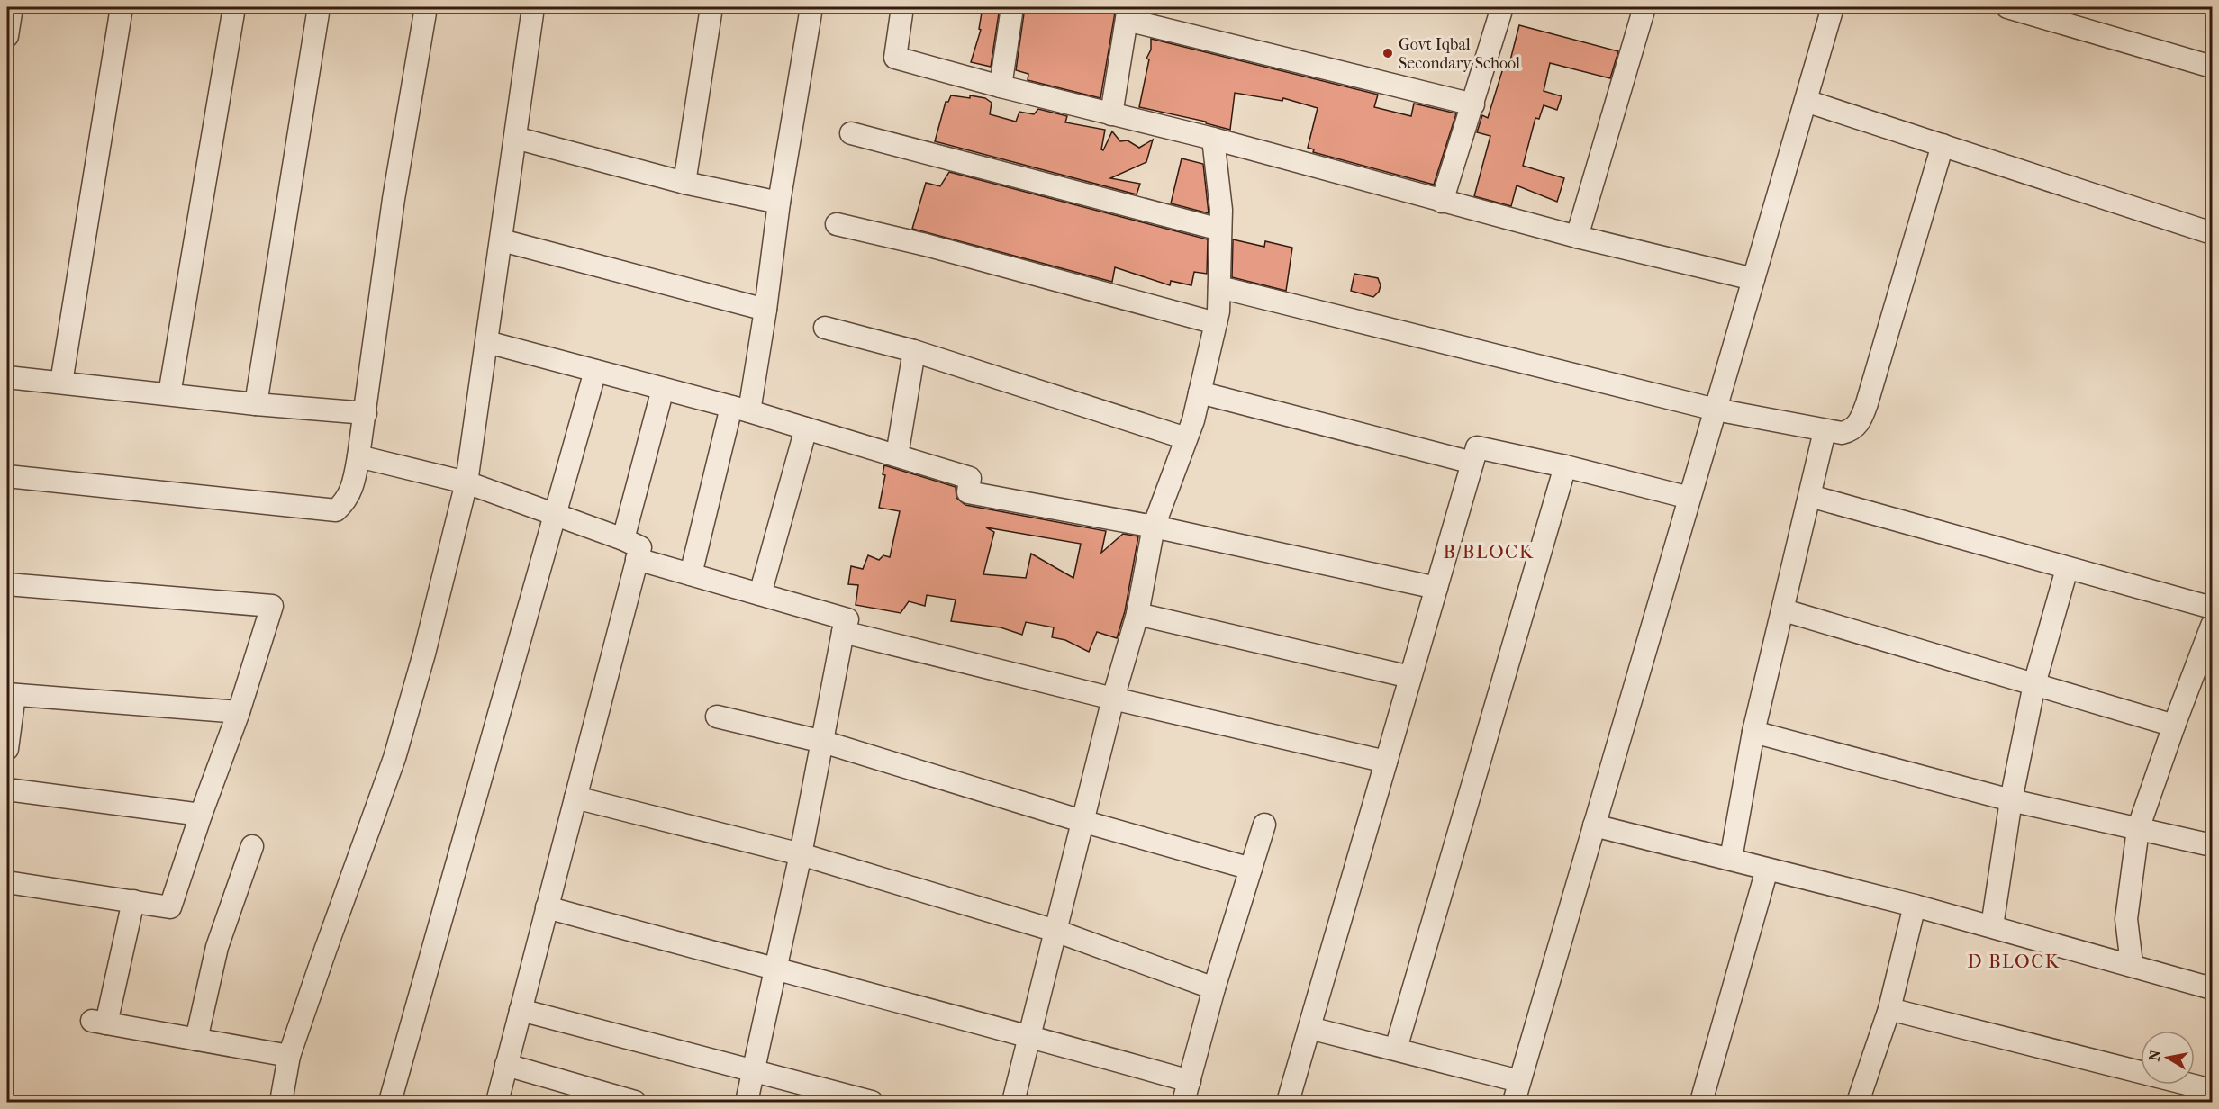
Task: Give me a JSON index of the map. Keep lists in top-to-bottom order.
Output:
{
  "districts": ["B BLOCK", "D BLOCK"],
  "places": ["Govt Iqbal Secondary School"],
  "north": "left"
}
